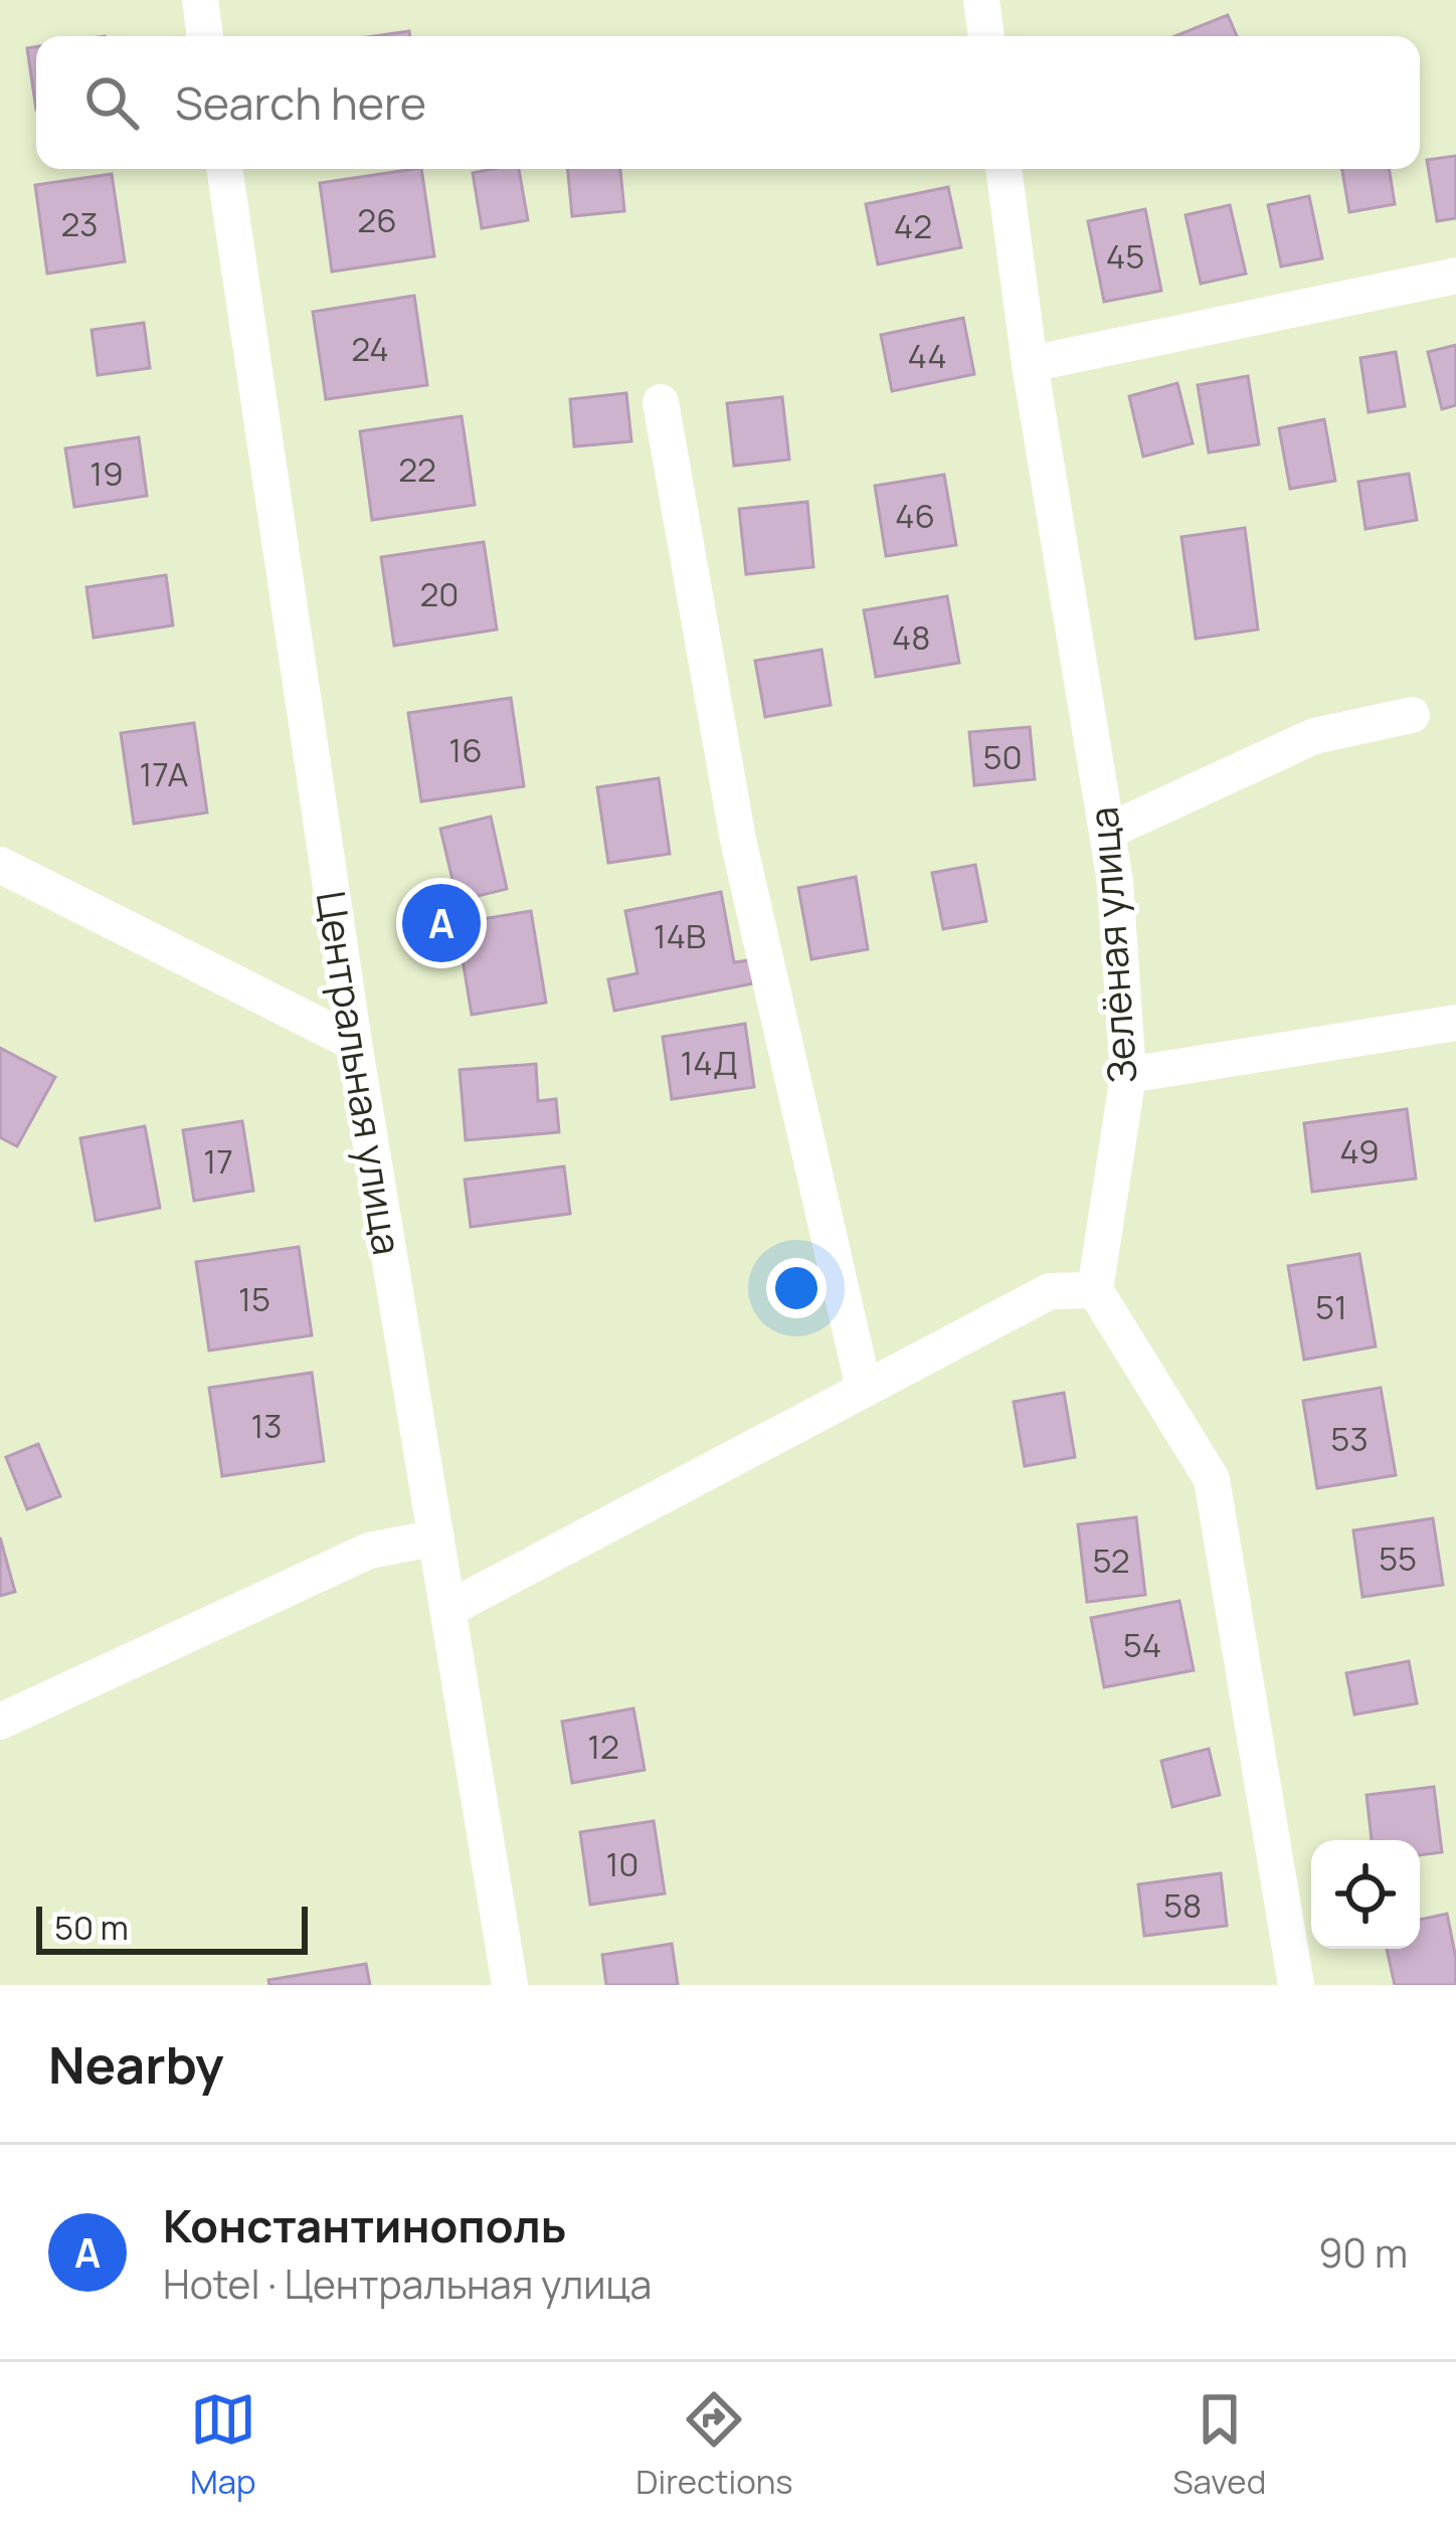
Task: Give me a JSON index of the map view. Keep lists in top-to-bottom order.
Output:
{
  "streets": {
    "street": ["Зелёная улица", "Центральная улица"]
  },
  "house_numbers": [
    "26",
    "23",
    "42",
    "45",
    "24",
    "44",
    "22",
    "19",
    "46",
    "20",
    "48",
    "16",
    "50",
    "17А",
    "14В",
    "14Д",
    "49",
    "17",
    "15",
    "51",
    "13",
    "53",
    "55",
    "52",
    "54",
    "12",
    "10",
    "58"
  ],
  "scale_bar": "50 m",
  "page": {
    "search": "Search here",
    "pins": "A",
    "scale": "50 m",
    "heading": "Nearby",
    "list": [
      {
        "mark": "A",
        "name": "Константинополь",
        "note": "Hotel · Центральная улица",
        "value": "90 m"
      }
    ],
    "nav": ["Map", "Directions", "Saved"]
  }
}
